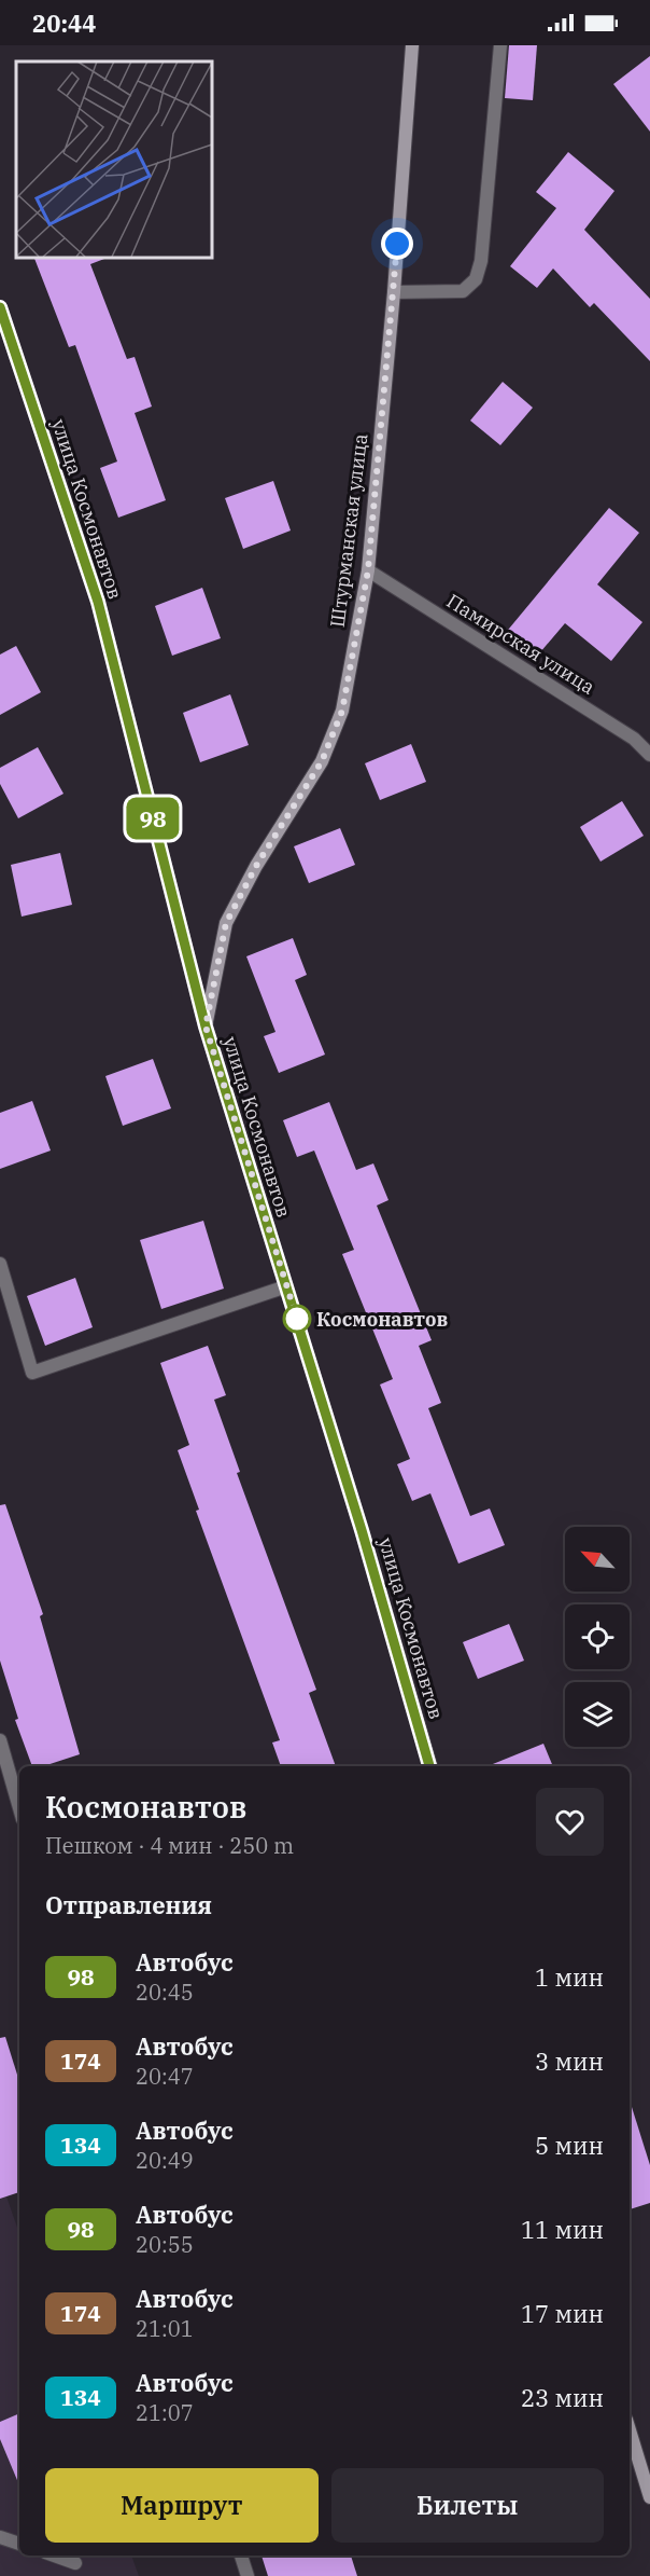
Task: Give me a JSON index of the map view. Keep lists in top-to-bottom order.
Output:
{
  "streets": {
    "street": ["улица Космонавтов", "Штурманская улица", "Памирская улица"]
  },
  "crossings": [
    ["улица Космонавтов", "Штурманская улица"],
    ["Штурманская улица", "Памирская улица"]
  ],
  "places": ["Космонавтов"],
  "lines": ["bus line 98"],
  "north": "top left",
  "page": {
    "status": "20:44",
    "on_map": "98",
    "heading": [
      ["Космонавтов", "Пешком · 4 мин · 250 m"],
      "Отправления"
    ],
    "list": [
      {
        "mark": "98",
        "name": "Автобус",
        "note": "20:45",
        "value": "1 мин"
      },
      {
        "mark": "174",
        "name": "Автобус",
        "note": "20:47",
        "value": "3 мин"
      },
      {
        "mark": "134",
        "name": "Автобус",
        "note": "20:49",
        "value": "5 мин"
      },
      {
        "mark": "98",
        "name": "Автобус",
        "note": "20:55",
        "value": "11 мин"
      },
      {
        "mark": "174",
        "name": "Автобус",
        "note": "21:01",
        "value": "17 мин"
      },
      {
        "mark": "134",
        "name": "Автобус",
        "note": "21:07",
        "value": "23 мин"
      }
    ],
    "buttons": ["Маршрут", "Билеты"]
  }
}
